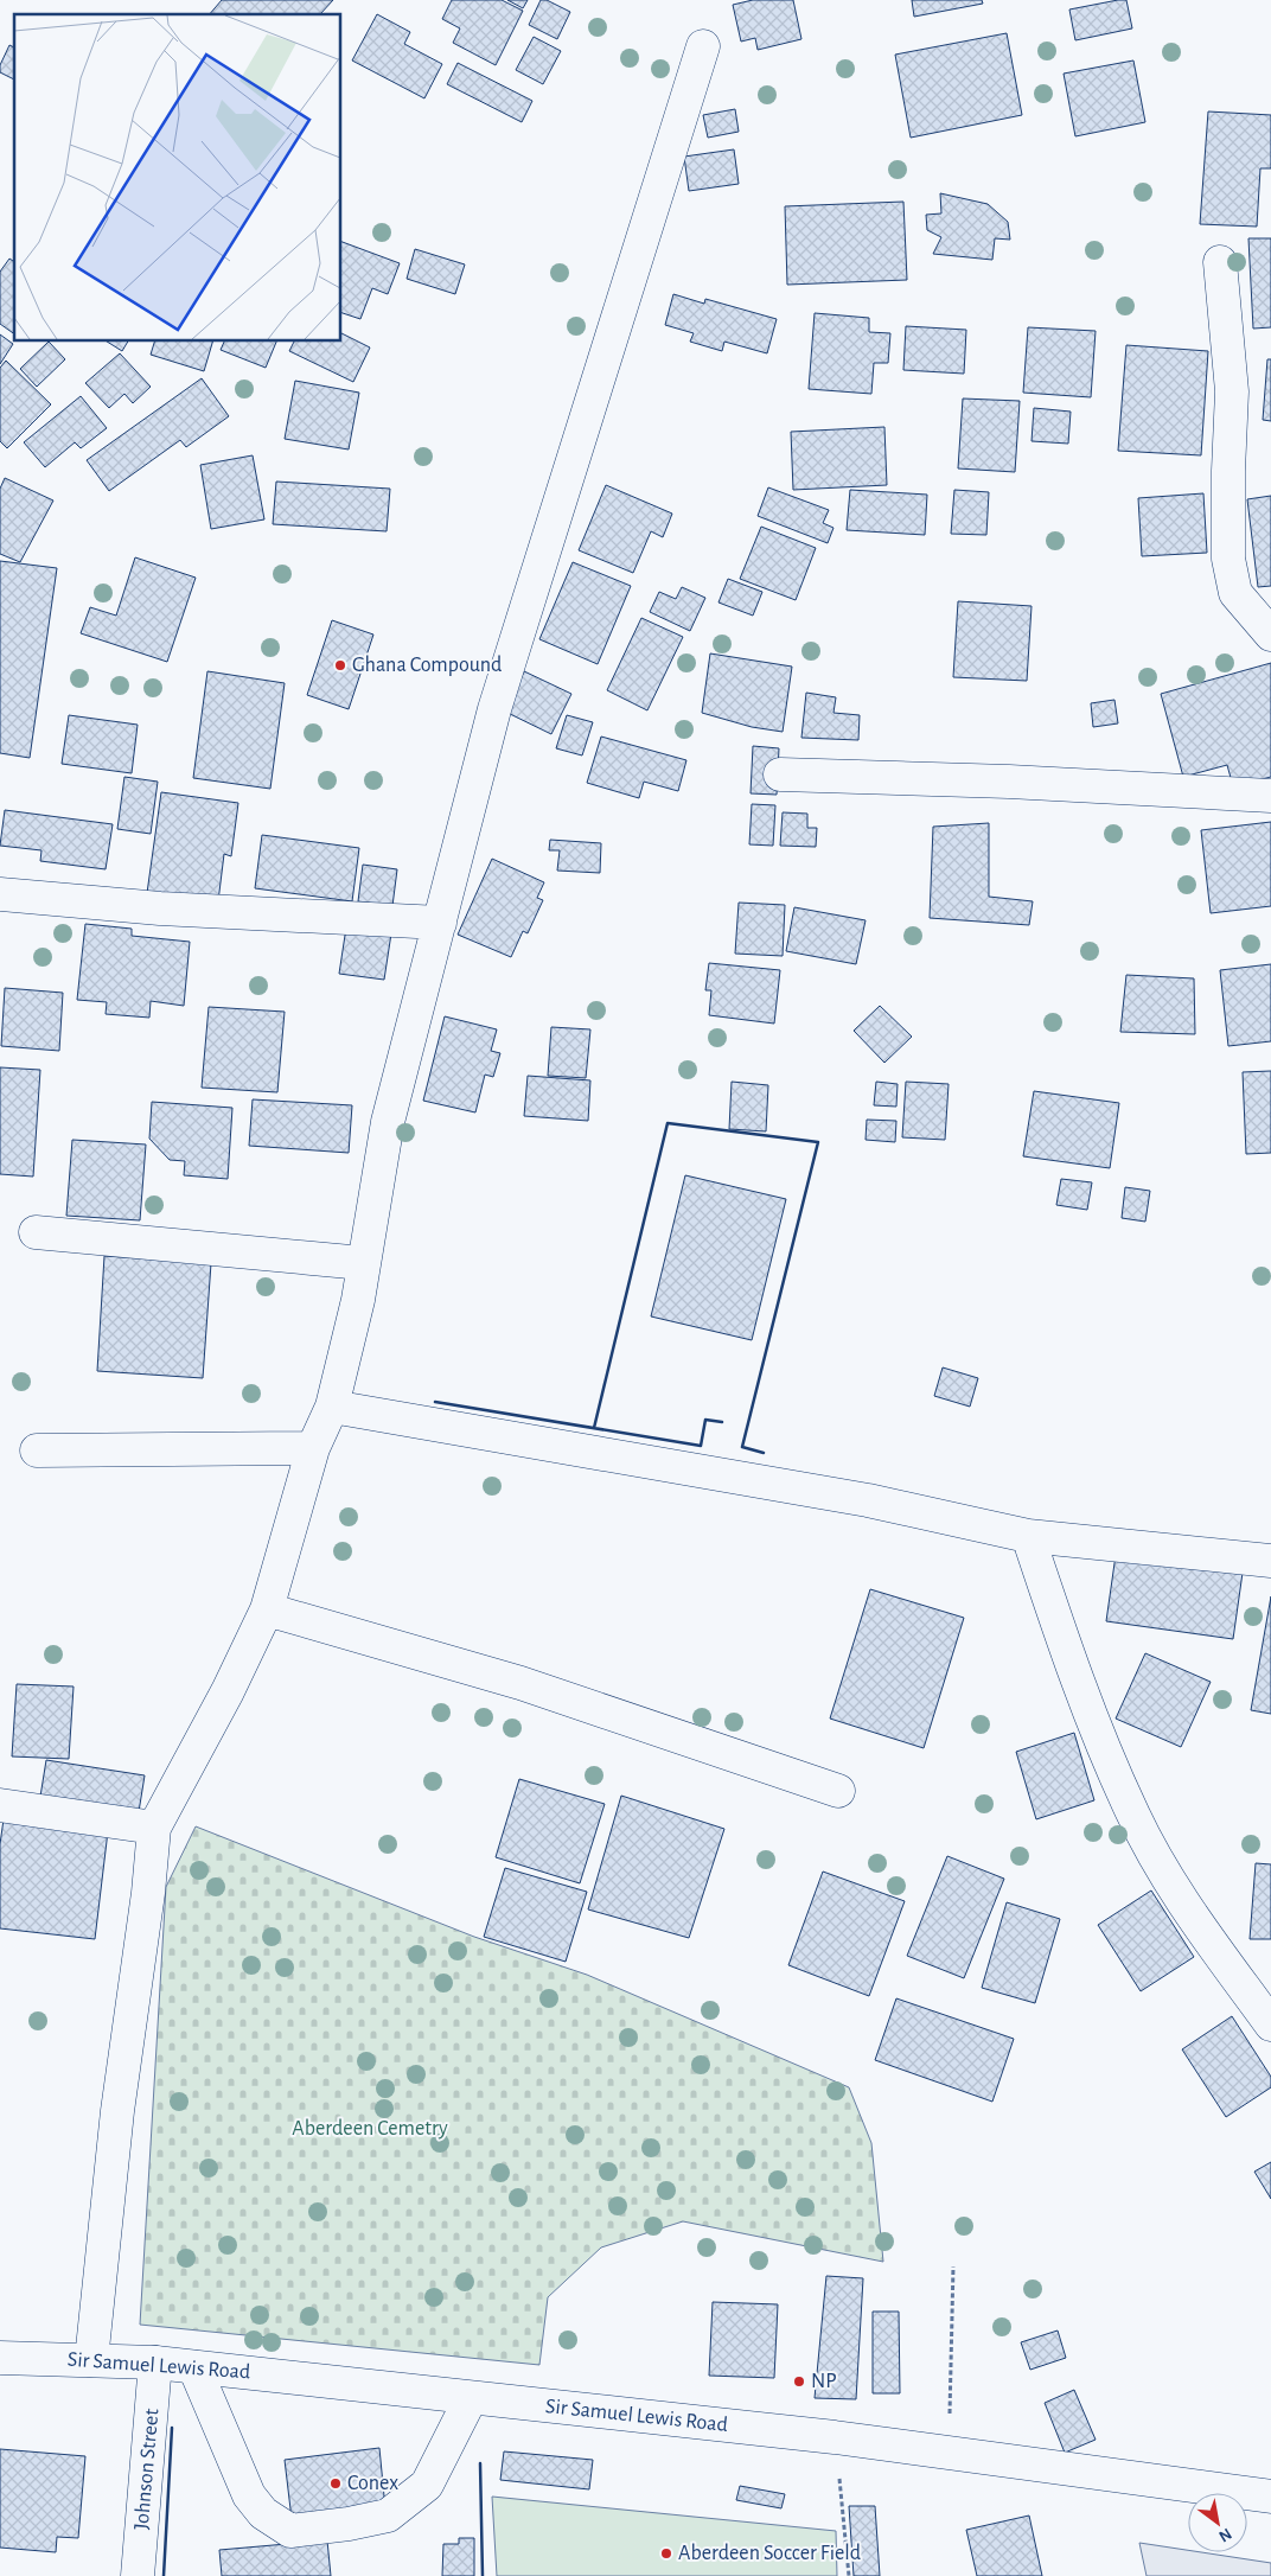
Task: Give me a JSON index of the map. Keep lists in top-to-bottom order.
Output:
{
  "streets": {
    "street": ["Sir Samuel Lewis Road", "Johnson Street"]
  },
  "crossings": [
    ["Sir Samuel Lewis Road", "Johnson Street"]
  ],
  "parks": ["Aberdeen Cemetry"],
  "places": [
    "Ghana Compound",
    "NP",
    "Conex",
    "Aberdeen Soccer Field"
  ],
  "north": "bottom right"
}
